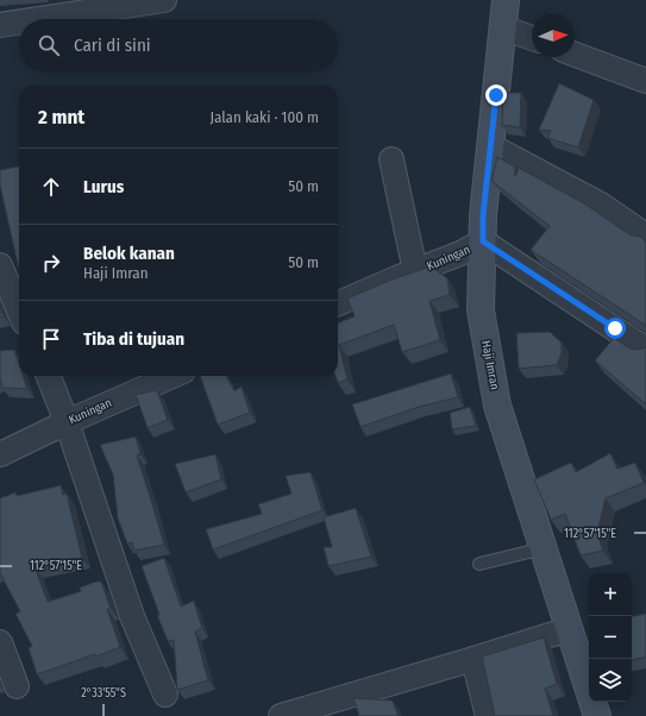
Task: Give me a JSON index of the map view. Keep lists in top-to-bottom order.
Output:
{
  "streets": {
    "street": ["Kuningan", "Haji Imran"]
  },
  "crossings": [
    ["Kuningan", "Haji Imran"]
  ],
  "north": "right",
  "page": {
    "search": "Cari di sini",
    "heading": ["2 mnt", "Jalan kaki · 100 m"],
    "list": [
      ["Lurus", "50 m"],
      ["Belok kanan", "Haji Imran", "50 m"],
      "Tiba di tujuan"
    ],
    "map_buttons": ["+", "−"]
  },
  "coordinates": ["112°57'15\"E", "2°33'55\"S"]
}
